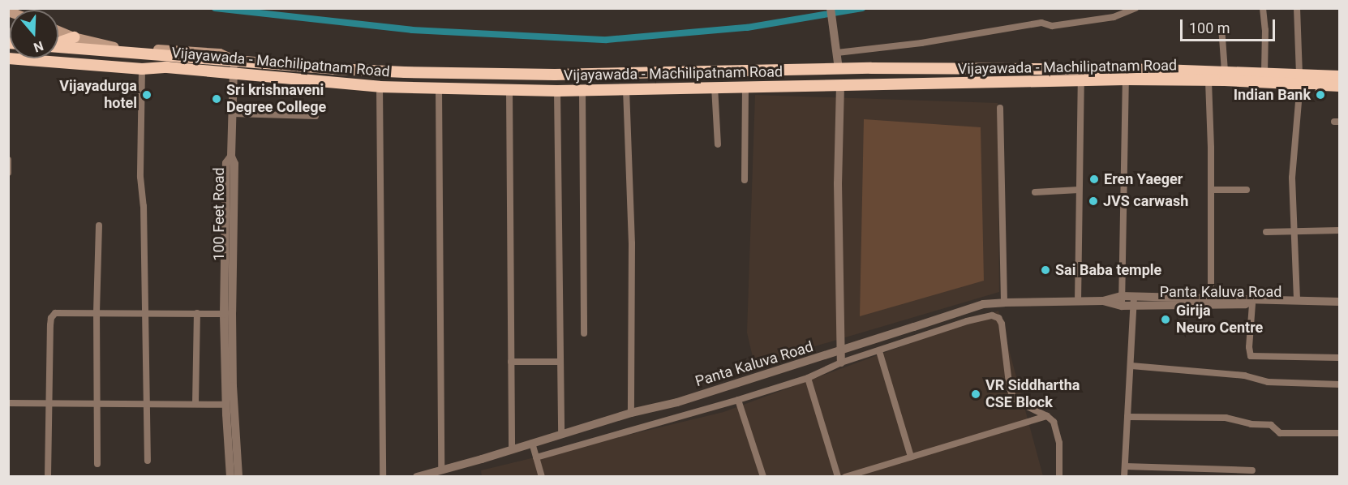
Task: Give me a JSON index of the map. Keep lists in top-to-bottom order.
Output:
{
  "streets": {
    "highway": ["Vijayawada - Machilipatnam Road"],
    "street": ["100 Feet Road", "Panta Kaluva Road"]
  },
  "places": [
    "Vijayadurga hotel",
    "Indian Bank",
    "Sri krishnaveni Degree College",
    "Eren Yaeger",
    "JVS carwash",
    "Sai Baba temple",
    "Girija Neuro Centre",
    "VR Siddhartha CSE Block"
  ],
  "scale_bar": "100 m",
  "north": "bottom"
}
